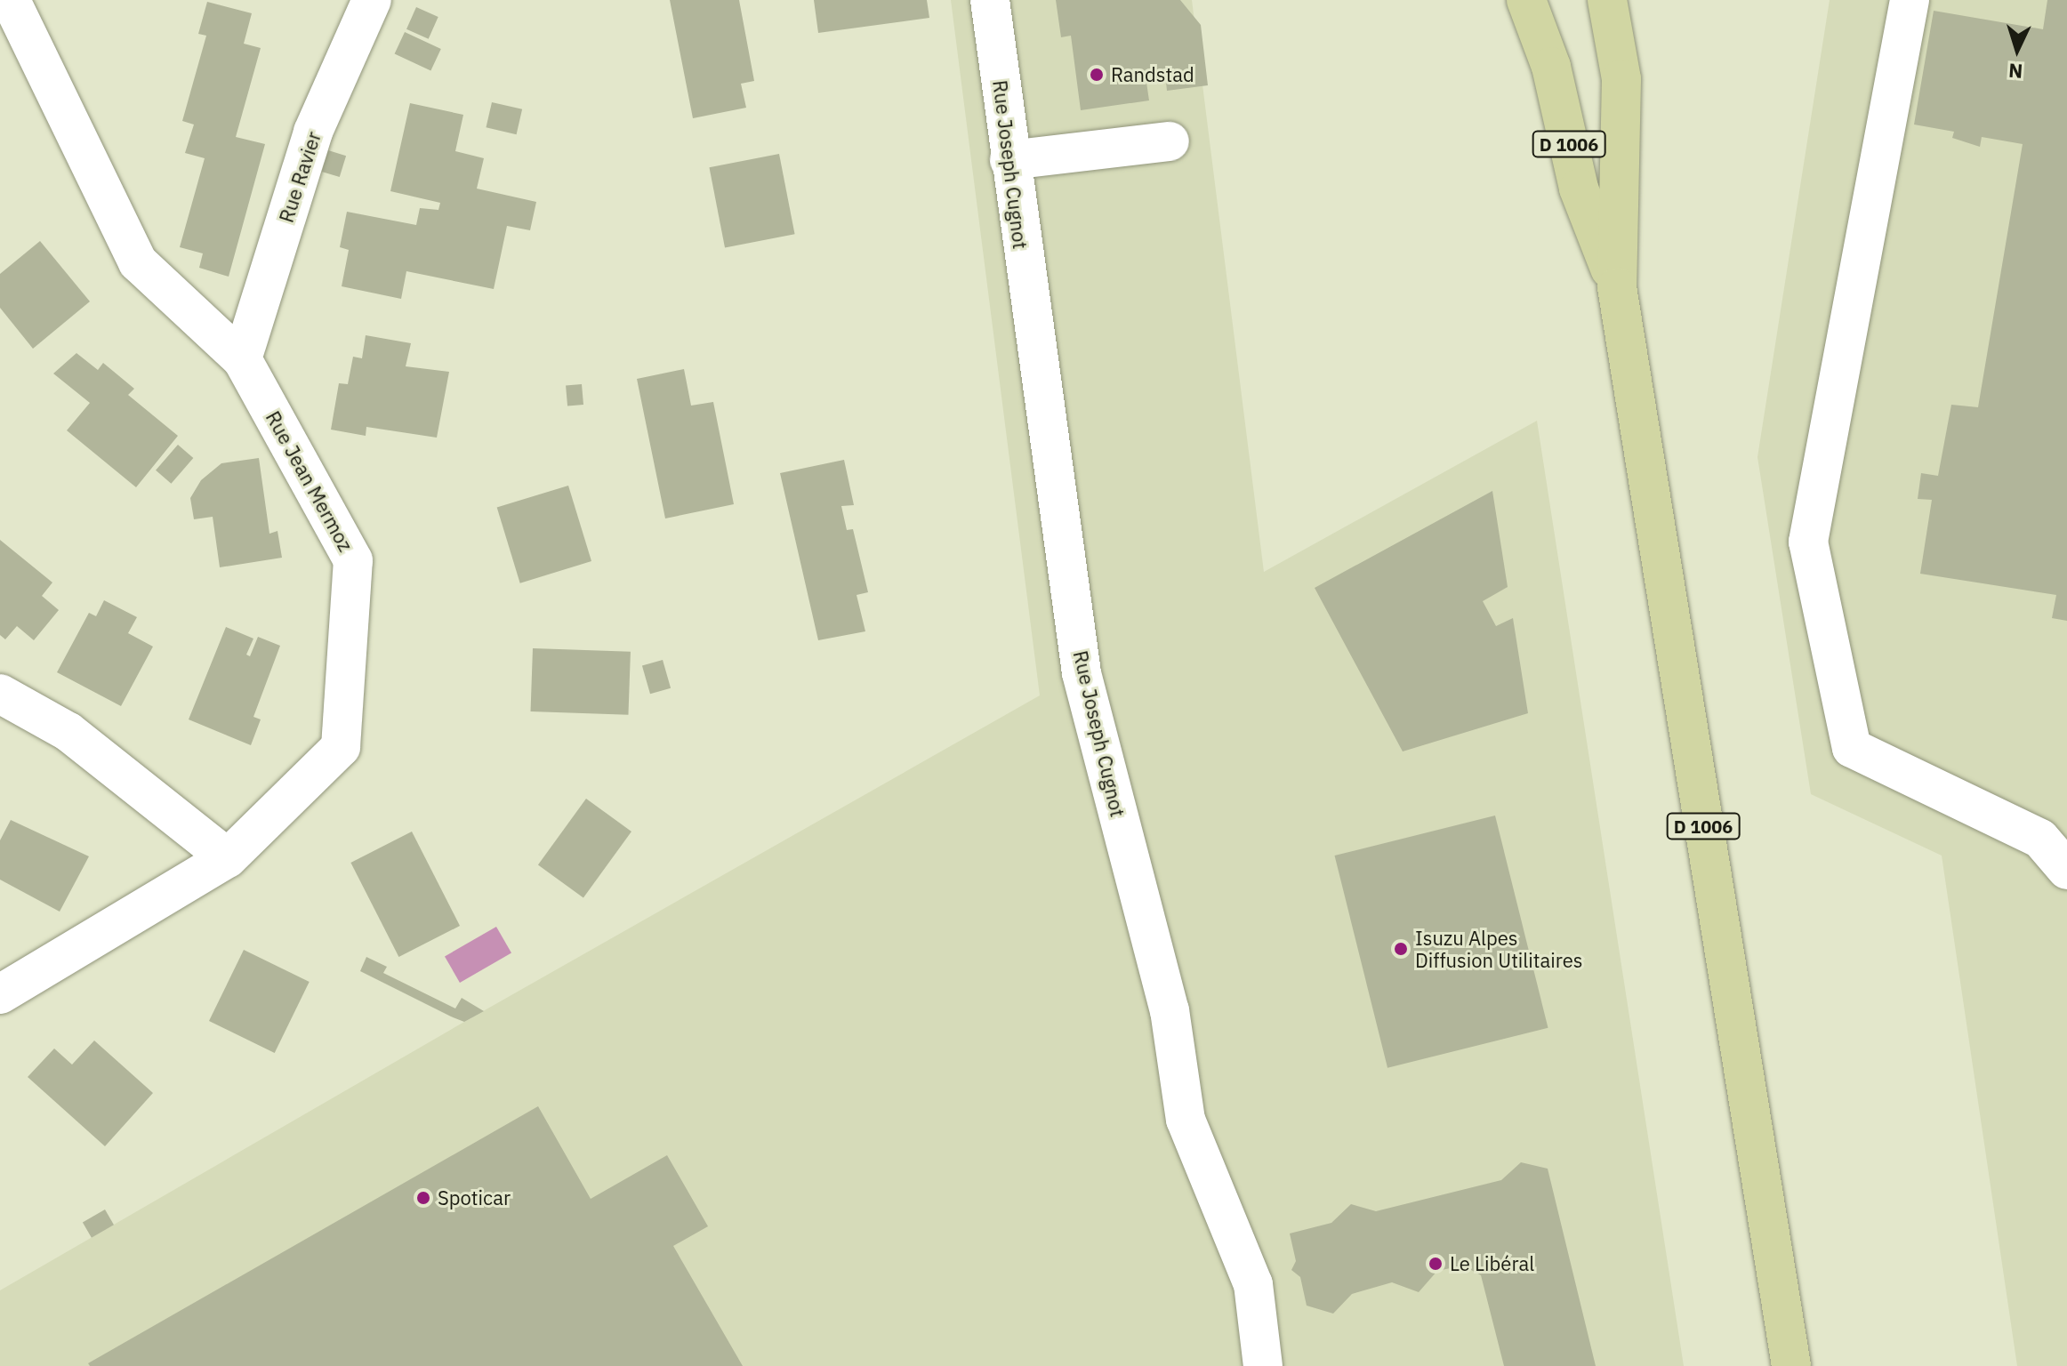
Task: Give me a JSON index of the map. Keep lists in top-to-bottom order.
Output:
{
  "streets": {
    "main road": ["D 1006"],
    "street": ["Rue Joseph Cugnot", "Rue Ravier", "Rue Jean Mermoz"]
  },
  "crossings": [
    ["Rue Ravier", "Rue Jean Mermoz"]
  ],
  "places": [
    "Randstad",
    "Isuzu Alpes Diffusion Utilitaires",
    "Spoticar",
    "Le Libéral"
  ],
  "north": "bottom"
}
